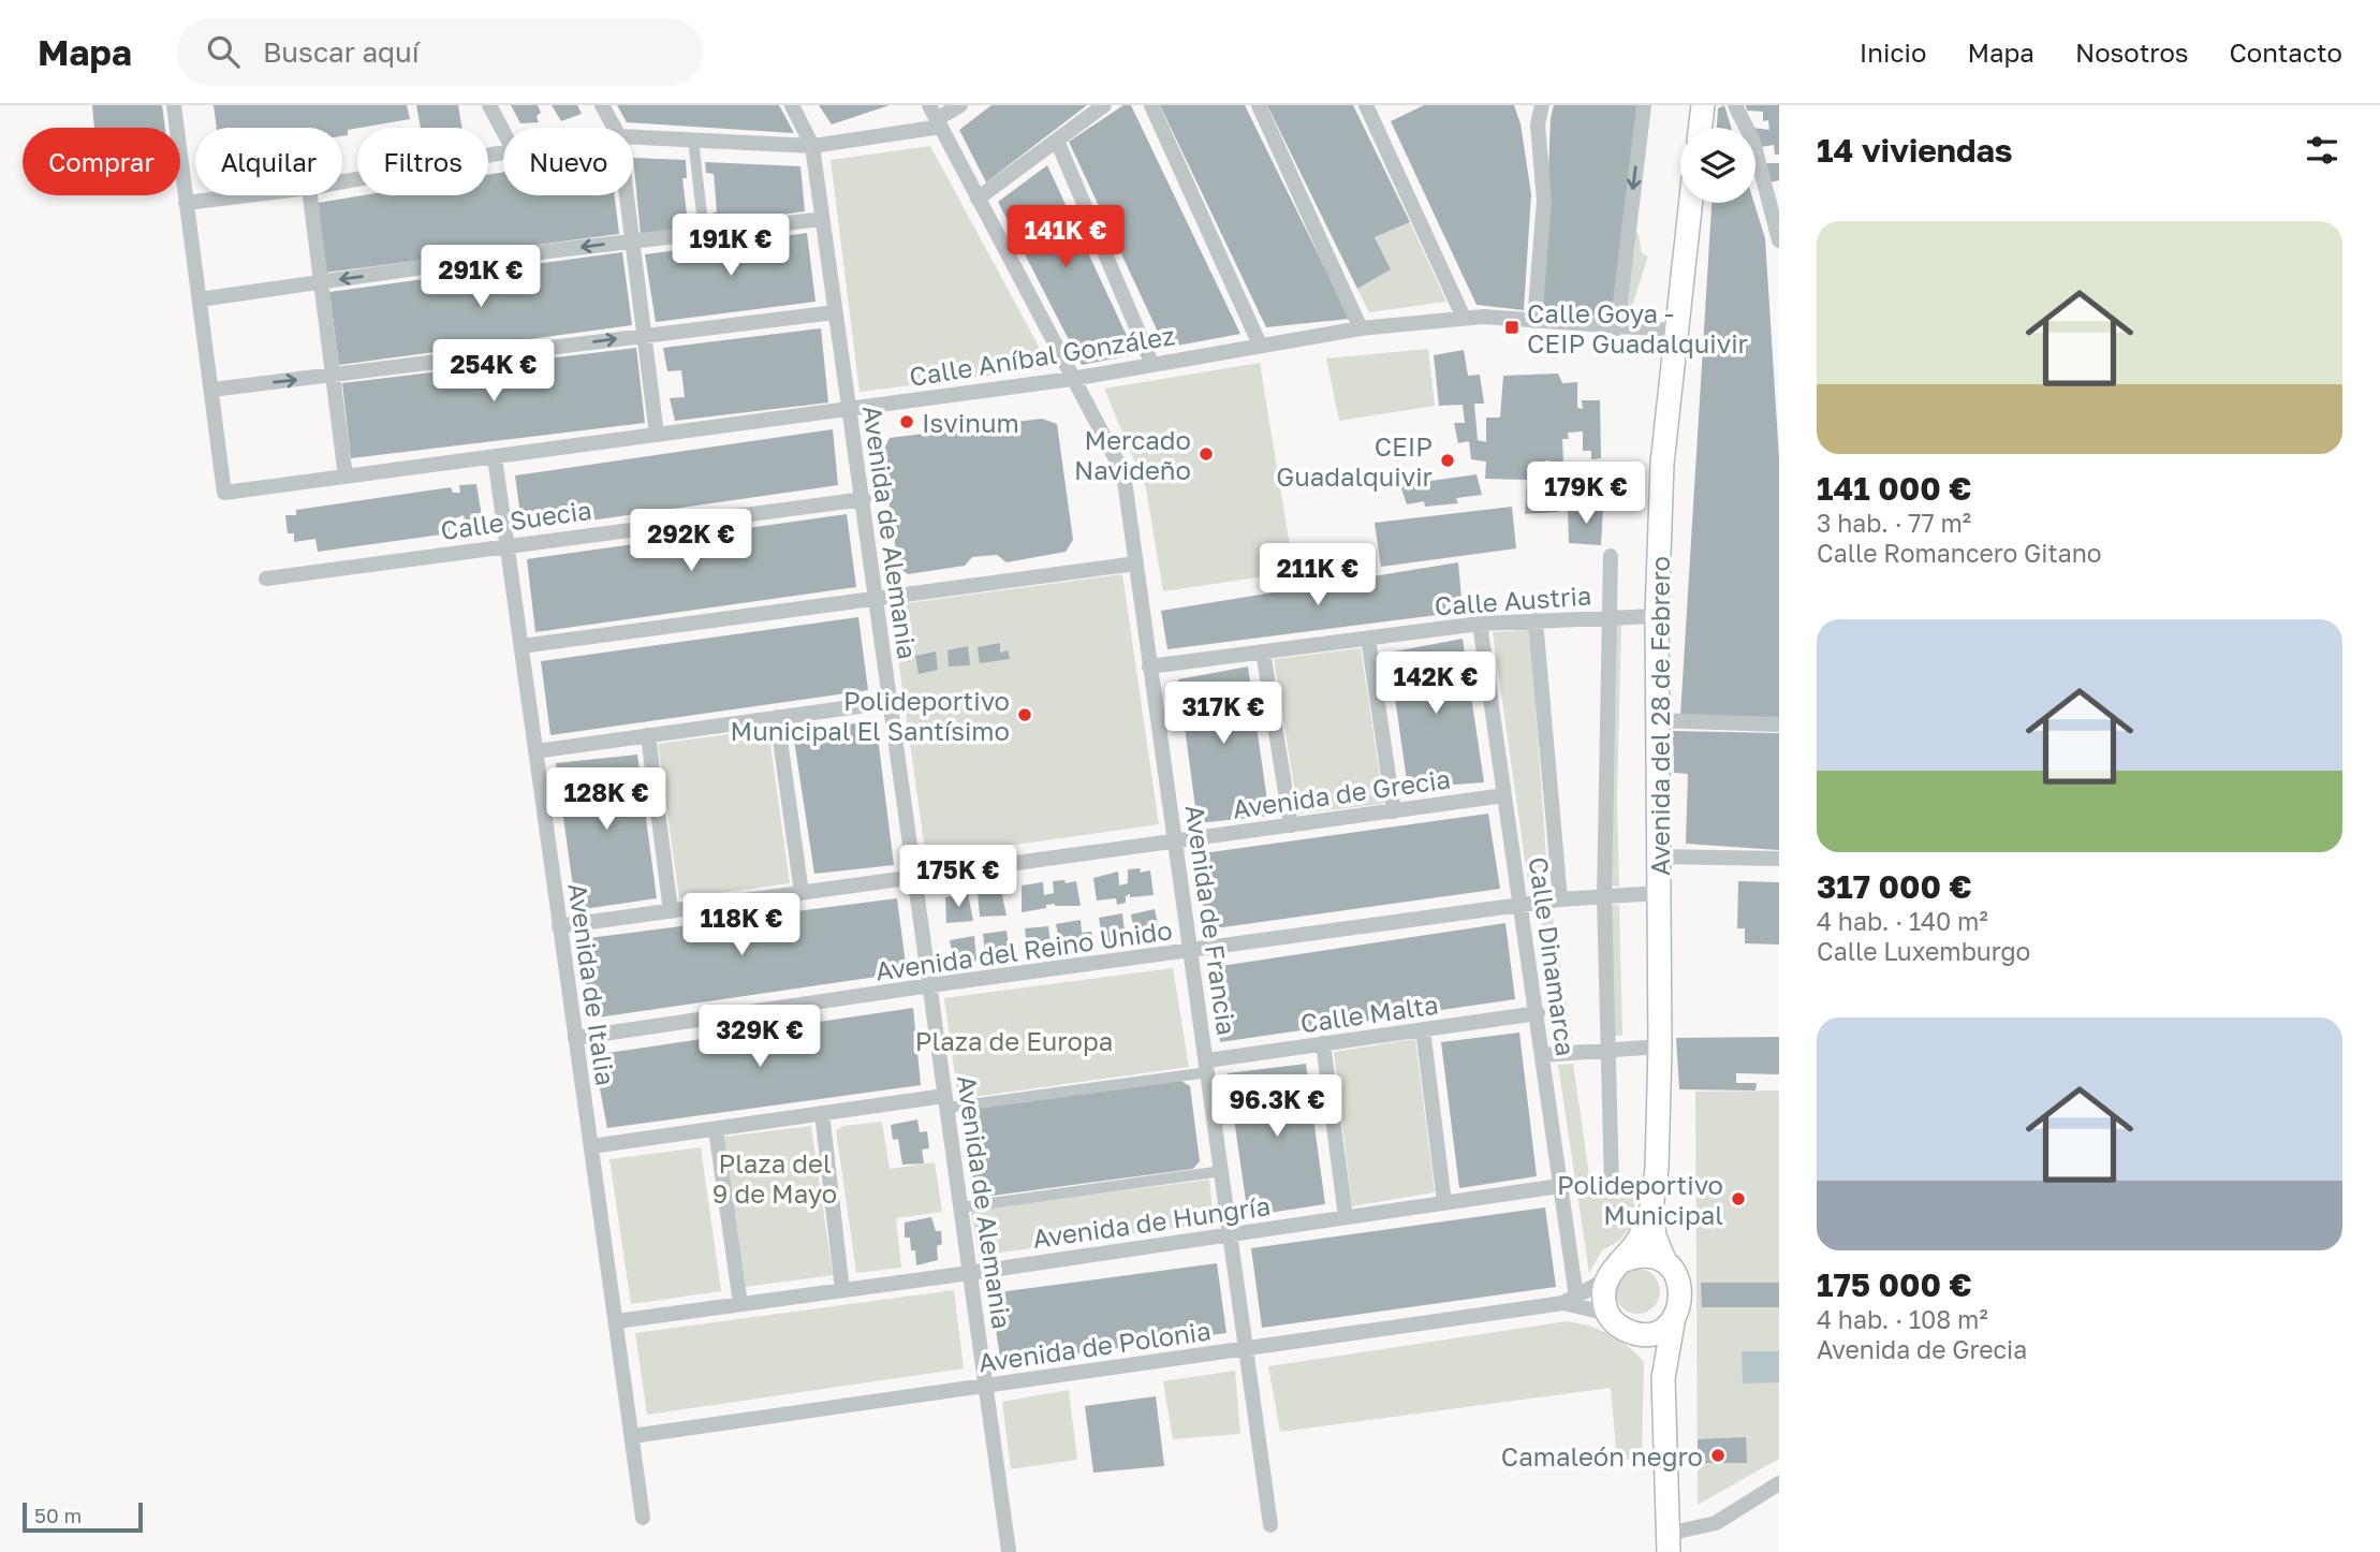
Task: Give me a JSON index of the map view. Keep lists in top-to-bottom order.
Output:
{
  "streets": {
    "main road": ["Avenida del 28 de Febrero"],
    "street": [
      "Calle Aníbal González",
      "Calle Suecia",
      "Avenida de Alemania",
      "Calle Austria",
      "Avenida de Grecia",
      "Avenida de Francia",
      "Avenida del Reino Unido",
      "Calle Dinamarca",
      "Avenida de Italia",
      "Calle Malta",
      "Avenida de Hungría",
      "Avenida de Polonia"
    ]
  },
  "crossings": [
    ["Calle Aníbal González", "Avenida de Alemania"],
    ["Calle Aníbal González", "Avenida del 28 de Febrero"],
    ["Calle Aníbal González", "Avenida de Francia"],
    ["Calle Aníbal González", "Avenida de Italia"],
    ["Calle Suecia", "Avenida de Alemania"],
    ["Calle Suecia", "Avenida de Italia"],
    ["Avenida de Alemania", "Avenida de Grecia"],
    ["Avenida de Alemania", "Avenida del Reino Unido"],
    ["Avenida de Alemania", "Avenida de Hungría"],
    ["Avenida de Alemania", "Avenida de Polonia"],
    ["Calle Austria", "Avenida del 28 de Febrero"],
    ["Calle Austria", "Avenida de Francia"],
    ["Calle Austria", "Calle Dinamarca"],
    ["Avenida del 28 de Febrero", "Avenida del Reino Unido"],
    ["Avenida de Grecia", "Avenida de Francia"],
    ["Avenida de Grecia", "Calle Dinamarca"],
    ["Avenida de Grecia", "Avenida de Italia"],
    ["Avenida de Francia", "Avenida del Reino Unido"],
    ["Avenida de Francia", "Calle Malta"],
    ["Avenida de Francia", "Avenida de Hungría"],
    ["Avenida de Francia", "Avenida de Polonia"],
    ["Avenida del Reino Unido", "Calle Dinamarca"],
    ["Avenida del Reino Unido", "Avenida de Italia"],
    ["Calle Dinamarca", "Calle Malta"],
    ["Calle Dinamarca", "Avenida de Hungría"],
    ["Calle Dinamarca", "Avenida de Polonia"],
    ["Avenida de Italia", "Avenida de Hungría"],
    ["Avenida de Italia", "Avenida de Polonia"]
  ],
  "parks": ["Plaza de Europa", "Plaza del 9 de Mayo"],
  "places": {
    "transit": ["Calle Goya - CEIP Guadalquivir"],
    "other": [
      "Isvinum",
      "Mercado Navideño",
      "CEIP Guadalquivir",
      "Polideportivo Municipal El Santísimo",
      "Polideportivo Municipal",
      "Camaleón negro"
    ]
  },
  "scale_bar": "50 m",
  "page": {
    "header": "Mapa",
    "search": "Buscar aquí",
    "nav": [
      "Inicio",
      "Mapa",
      "Nosotros",
      "Contacto"
    ],
    "heading": "14 viviendas",
    "chip": [
      "Comprar",
      "Alquilar",
      "Filtros",
      "Nuevo"
    ],
    "list": [
      {
        "name": "141 000 €",
        "note": "3 hab. · 77 m² · Calle Romancero Gitano"
      },
      {
        "name": "317 000 €",
        "note": "4 hab. · 140 m² · Calle Luxemburgo"
      },
      {
        "name": "175 000 €",
        "note": "4 hab. · 108 m² · Avenida de Grecia"
      }
    ],
    "price": [
      "141K €",
      "191K €",
      "291K €",
      "254K €",
      "179K €",
      "292K €",
      "211K €",
      "142K €",
      "317K €",
      "128K €",
      "175K €",
      "118K €",
      "329K €",
      "96.3K €"
    ],
    "scale": "50 m"
  }
}
